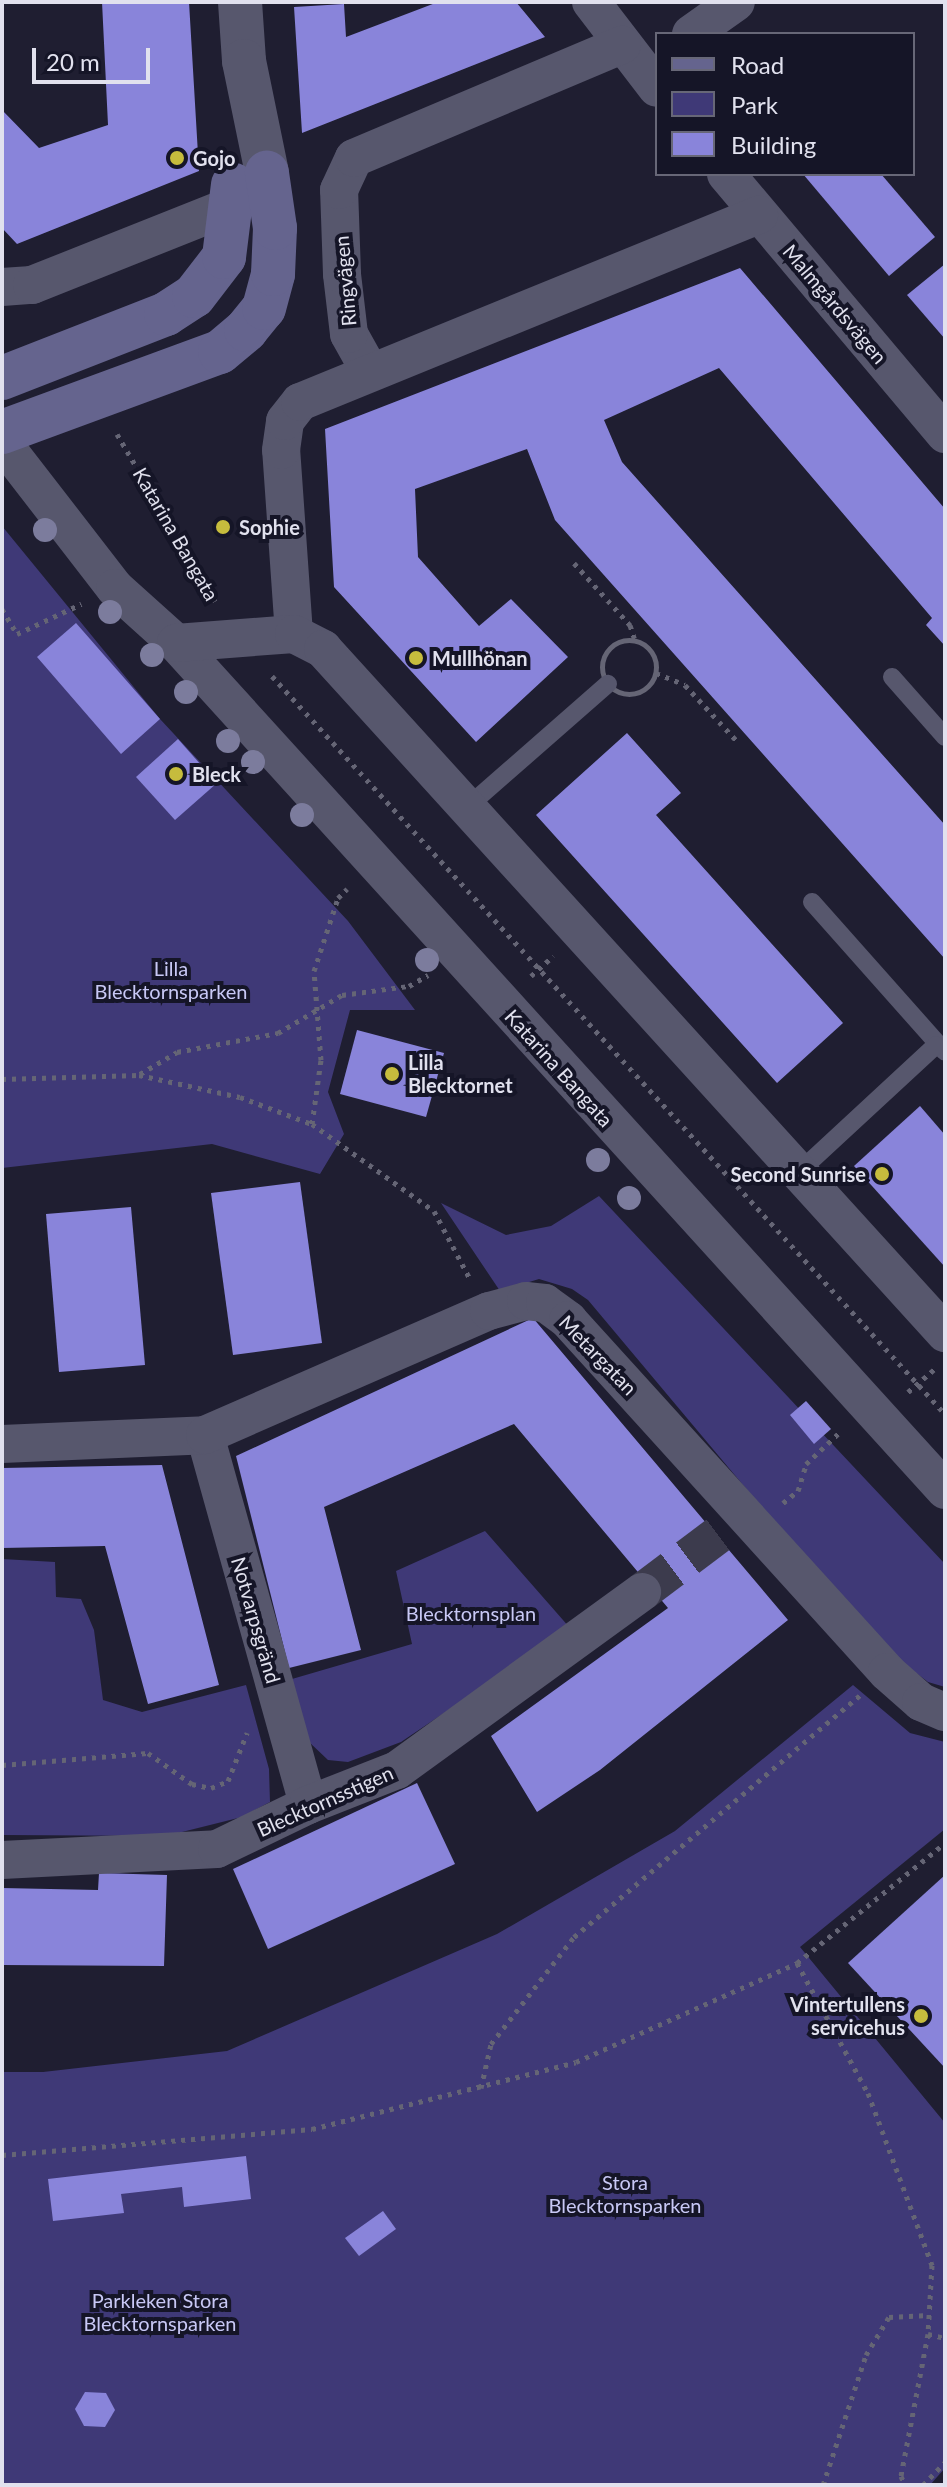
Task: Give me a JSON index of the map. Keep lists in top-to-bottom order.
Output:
{
  "streets": {
    "street": [
      "Ringvägen",
      "Malmgårdsvägen",
      "Katarina Bangata",
      "Metargatan",
      "Notvarpsgränd",
      "Blecktornsstigen"
    ]
  },
  "crossings": [
    ["Metargatan", "Notvarpsgränd"],
    ["Notvarpsgränd", "Blecktornsstigen"]
  ],
  "parks": [
    "Lilla Blecktornsparken",
    "Blecktornsplan",
    "Stora Blecktornsparken",
    "Parkleken Stora Blecktornsparken"
  ],
  "places": [
    "Gojo",
    "Sophie",
    "Mullhönan",
    "Bleck",
    "Lilla Blecktornet",
    "Second Sunrise",
    "Vintertullens servicehus"
  ],
  "legend": ["Road", "Park", "Building"],
  "scale_bar": "20 m"
}
